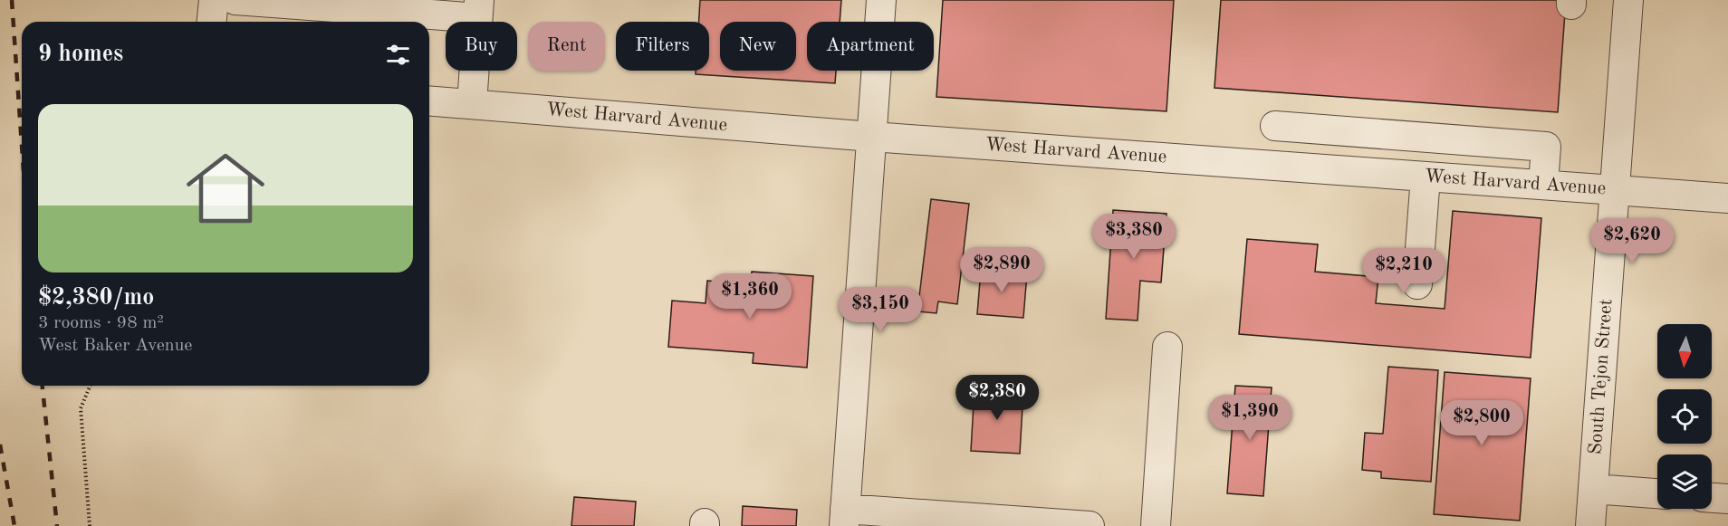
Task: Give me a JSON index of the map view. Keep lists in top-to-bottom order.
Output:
{
  "streets": {
    "street": ["West Harvard Avenue", "South Tejon Street"]
  },
  "crossings": [
    ["West Harvard Avenue", "South Tejon Street"]
  ],
  "north": "bottom",
  "page": {
    "chip": [
      "Buy",
      "Rent",
      "Filters",
      "New",
      "Apartment"
    ],
    "heading": "9 homes",
    "list": [
      {
        "name": "$2,380/mo",
        "note": "3 rooms · 98 m² · West Baker Avenue"
      }
    ],
    "price": [
      "$3,380",
      "$2,620",
      "$2,890",
      "$2,210",
      "$1,360",
      "$3,150",
      "$2,380",
      "$1,390",
      "$2,800"
    ]
  }
}
